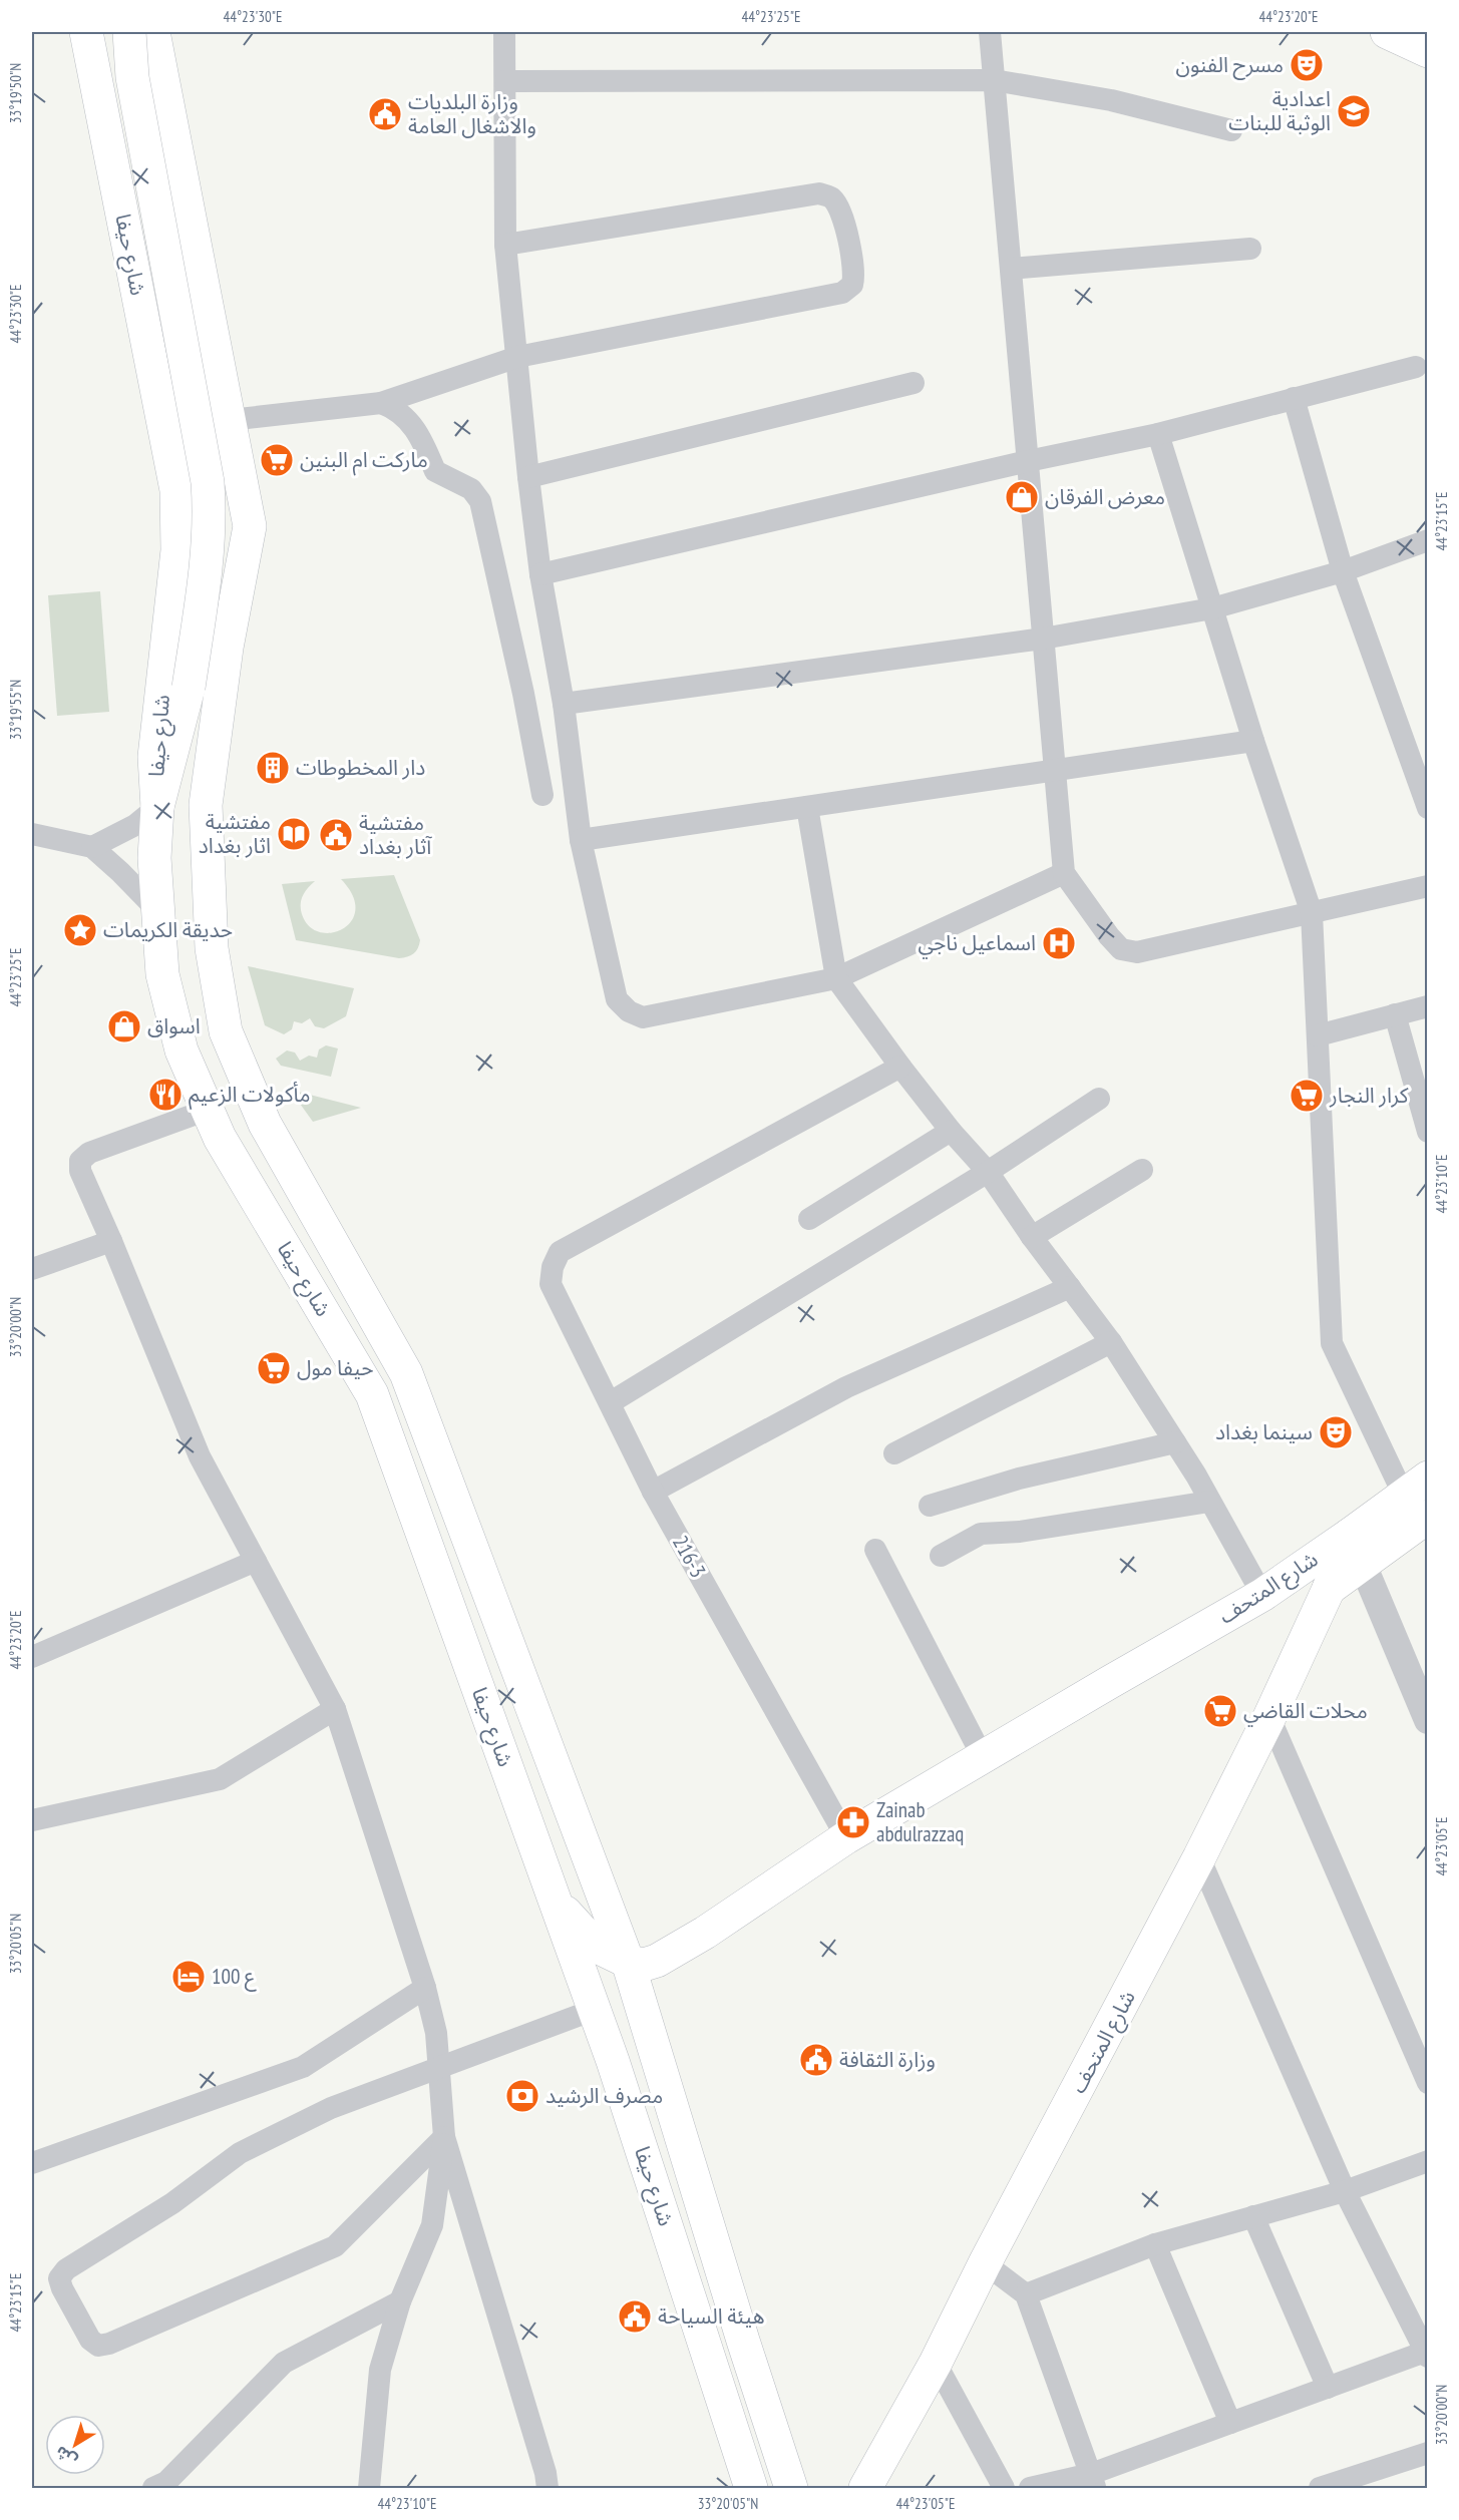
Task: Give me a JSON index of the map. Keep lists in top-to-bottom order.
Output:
{
  "streets": {
    "main road": ["شارع حيفا", "شارع المتحف"],
    "street": ["216-3"]
  },
  "crossings": [
    ["شارع حيفا", "شارع المتحف"],
    ["216-3", "شارع المتحف"]
  ],
  "places": {
    "theatre": ["مسرح الفنون", "سينما بغداد"],
    "school or university": ["اعدادية الوثبة للبنات"],
    "public building": [
      "وزارة البلديات والاشغال العامة",
      "مفتشية آثار بغداد",
      "وزارة الثقافة",
      "هيئة السياحة"
    ],
    "supermarket": [
      "ماركت ام البنين",
      "كرار النجار",
      "حيفا مول",
      "محلات القاضي"
    ],
    "shop": ["معرض الفرقان", "اسواق"],
    "building": ["دار المخطوطات"],
    "library": ["مفتشية اثار بغداد"],
    "place": ["حديقة الكريمات"],
    "hospital": ["اسماعيل ناجي"],
    "restaurant": ["مأكولات الزعيم"],
    "pharmacy": ["Zainab abdulrazzaq"],
    "hotel": ["100 ع"],
    "bank": ["مصرف الرشيد"]
  },
  "north": "bottom left",
  "coordinates": [
    "44°23'30\"E",
    "44°23'25\"E",
    "44°23'20\"E",
    "33°19'50\"N",
    "44°23'15\"E",
    "33°19'55\"N",
    "44°23'10\"E",
    "33°20'00\"N",
    "44°23'05\"E",
    "33°20'05\"N"
  ]
}
